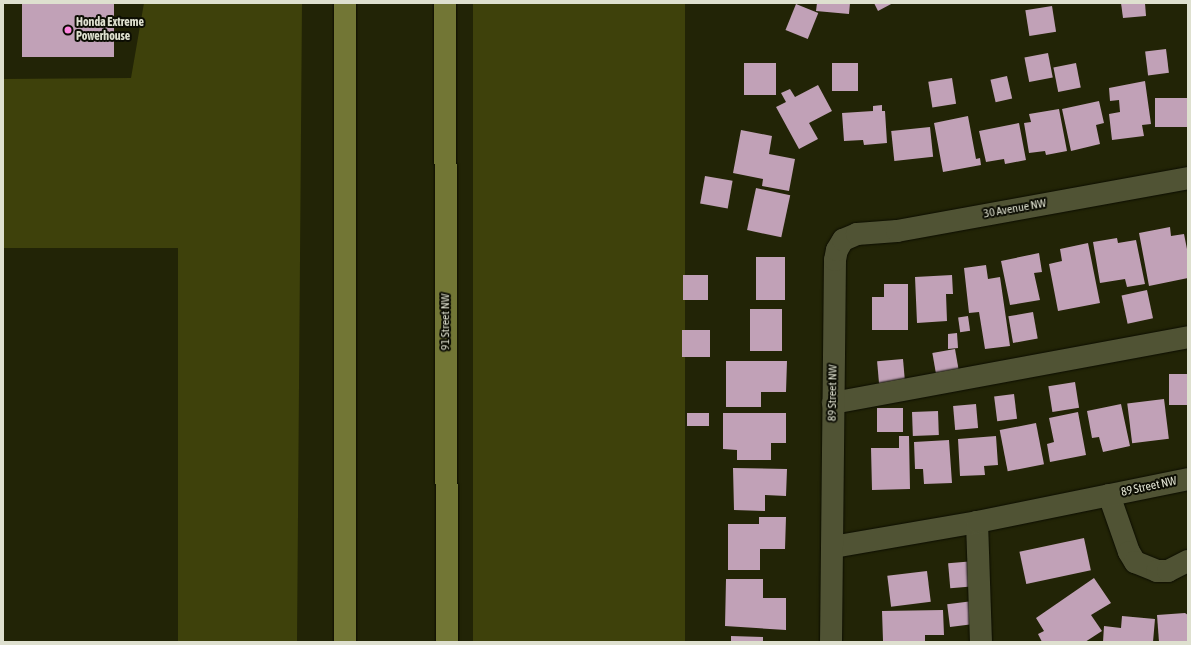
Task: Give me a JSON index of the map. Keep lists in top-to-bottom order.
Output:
{
  "streets": {
    "main road": ["91 Street NW"],
    "street": ["30 Avenue NW", "89 Street NW"]
  },
  "crossings": [
    ["30 Avenue NW", "89 Street NW"]
  ],
  "places": ["Honda Extreme Powerhouse"]
}
